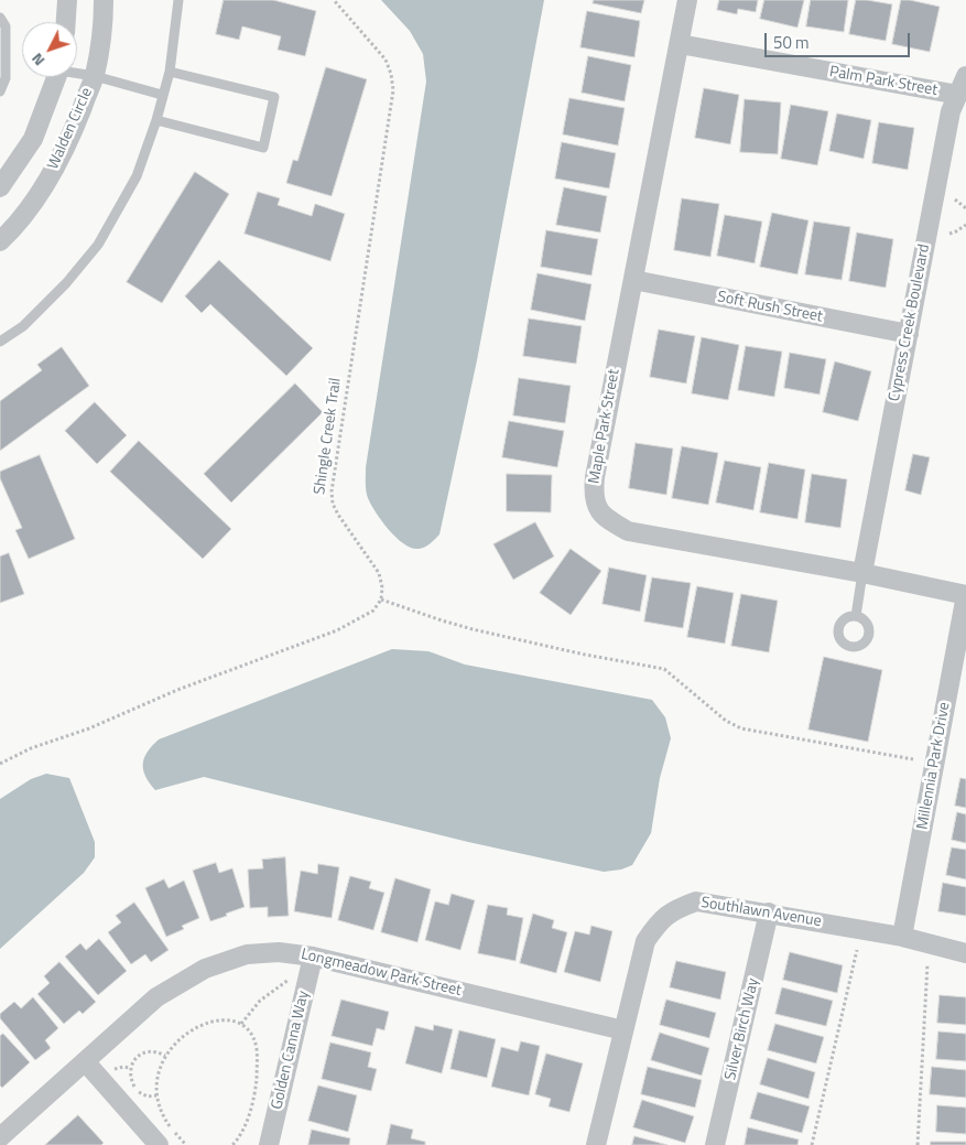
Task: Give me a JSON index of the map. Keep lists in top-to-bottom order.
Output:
{
  "streets": {
    "street": [
      "Palm Park Street",
      "Walden Circle",
      "Soft Rush Street",
      "Cypress Creek Boulevard",
      "Maple Park Street",
      "Millennia Park Drive",
      "Southlawn Avenue",
      "Longmeadow Park Street",
      "Silver Birch Way",
      "Golden Canna Way"
    ],
    "path": ["Shingle Creek Trail"]
  },
  "crossings": [
    ["Palm Park Street", "Cypress Creek Boulevard"],
    ["Palm Park Street", "Maple Park Street"],
    ["Soft Rush Street", "Cypress Creek Boulevard"],
    ["Soft Rush Street", "Maple Park Street"],
    ["Cypress Creek Boulevard", "Maple Park Street"],
    ["Maple Park Street", "Millennia Park Drive"],
    ["Millennia Park Drive", "Southlawn Avenue"],
    ["Southlawn Avenue", "Longmeadow Park Street"],
    ["Southlawn Avenue", "Silver Birch Way"],
    ["Longmeadow Park Street", "Golden Canna Way"]
  ],
  "scale_bar": "50 m",
  "north": "bottom left"
}
